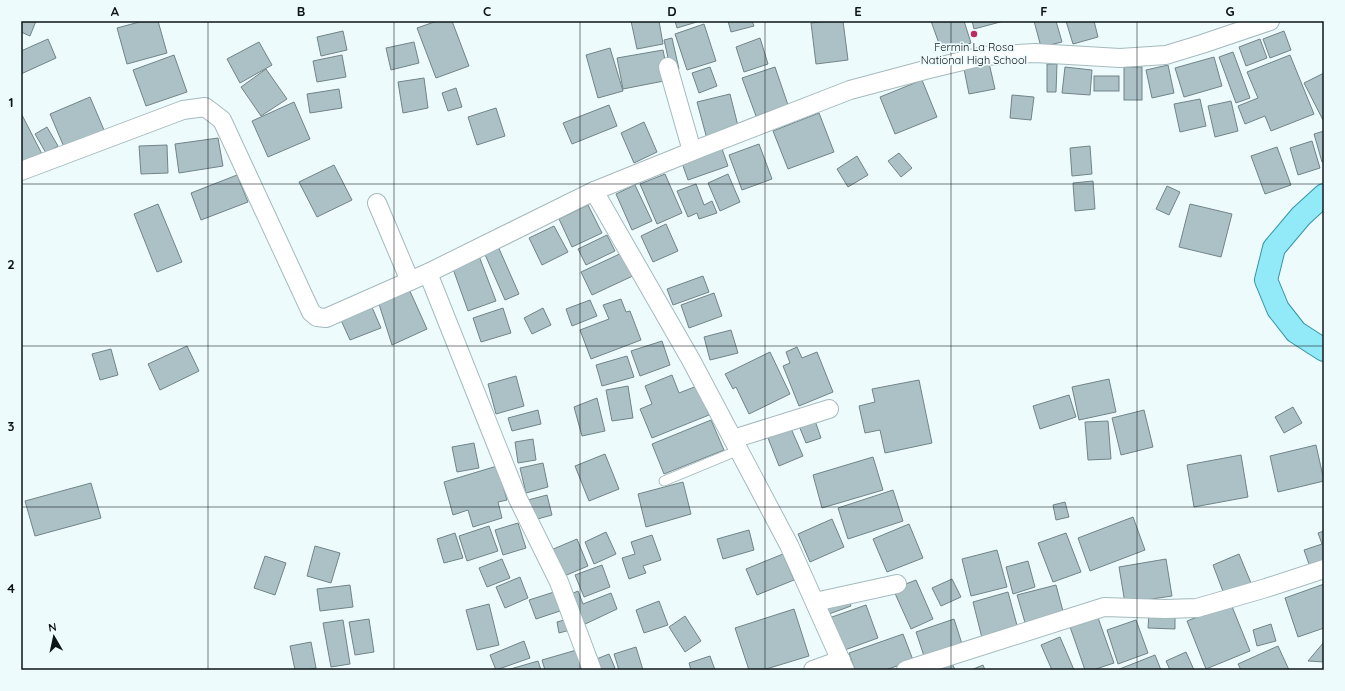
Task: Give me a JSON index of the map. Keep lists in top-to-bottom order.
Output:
{
  "places": ["Fermin La Rosa National High School"],
  "north": "top",
  "grid": {
    "columns": [
      "A",
      "B",
      "C",
      "D",
      "E",
      "F",
      "G"
    ],
    "rows": [
      "1",
      "2",
      "3",
      "4"
    ]
  }
}
